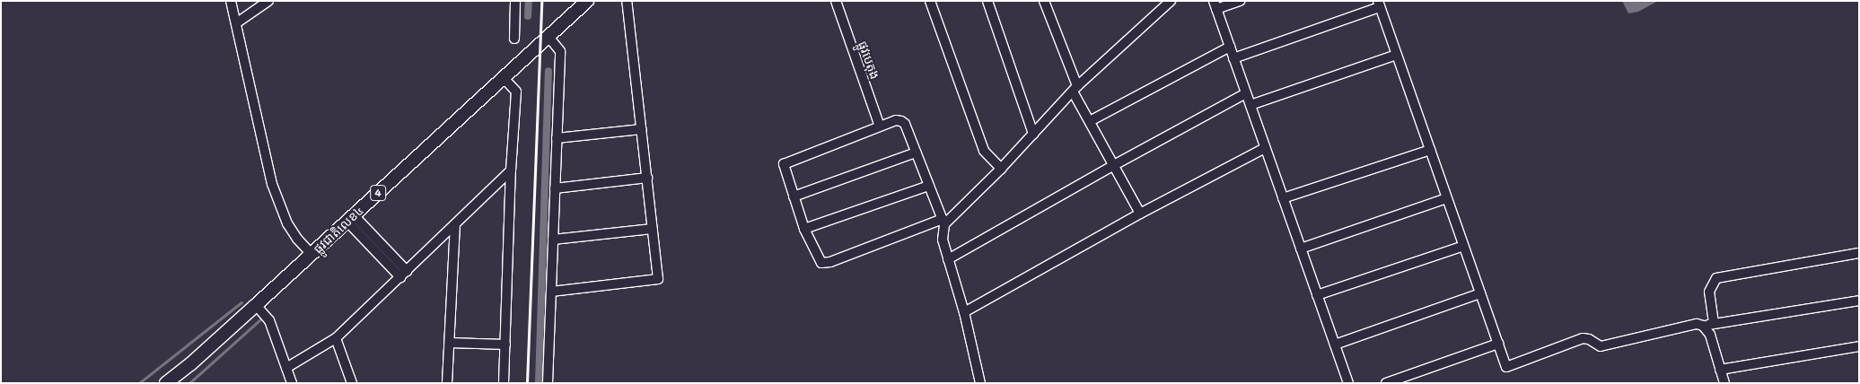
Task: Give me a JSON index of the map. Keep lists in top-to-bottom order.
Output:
{
  "streets": {
    "highway": ["4", "ផ្លូវជាតិលេខ៤"],
    "street": ["ផ្លូវបេតុង"]
  }
}
